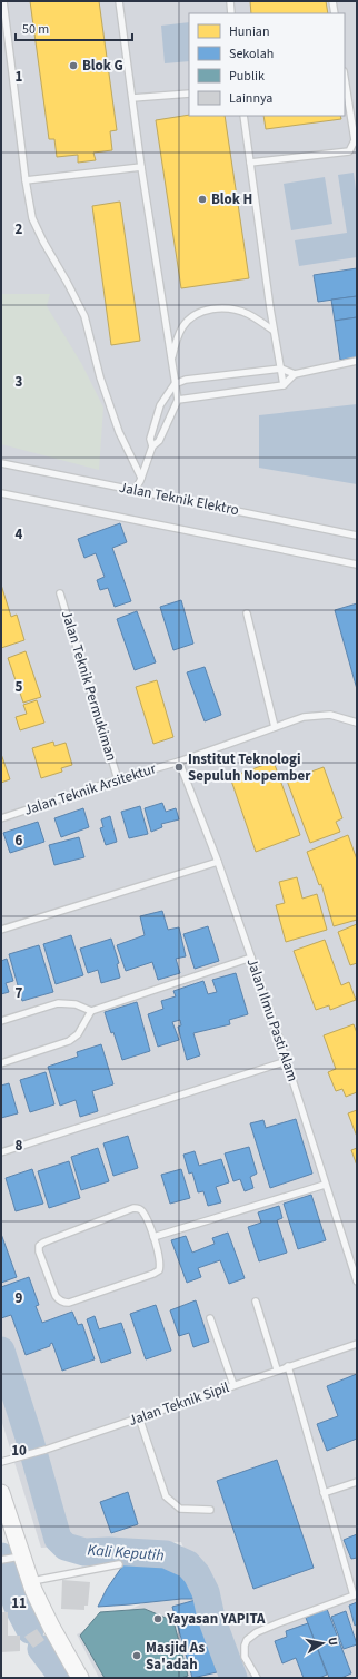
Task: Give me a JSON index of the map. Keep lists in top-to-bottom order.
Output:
{
  "streets": {
    "lane": [
      "Jalan Teknik Elektro",
      "Jalan Teknik Permukiman",
      "Jalan Teknik Arsitektur",
      "Jalan Ilmu Pasti Alam",
      "Jalan Teknik Sipil"
    ]
  },
  "crossings": [
    ["Jalan Teknik Permukiman", "Jalan Teknik Arsitektur"],
    ["Jalan Teknik Arsitektur", "Jalan Ilmu Pasti Alam"]
  ],
  "water": ["Kali Keputih"],
  "places": [
    "Blok G",
    "Blok H",
    "Institut Teknologi Sepuluh Nopember",
    "Yayasan YAPITA",
    "Masjid As Sa'adah"
  ],
  "legend": [
    "Hunian",
    "Sekolah",
    "Publik",
    "Lainnya"
  ],
  "scale_bar": "50 m",
  "north": "right",
  "grid": {
    "rows": [
      "1",
      "2",
      "3",
      "4",
      "5",
      "6",
      "7",
      "8",
      "9",
      "10",
      "11"
    ]
  }
}
